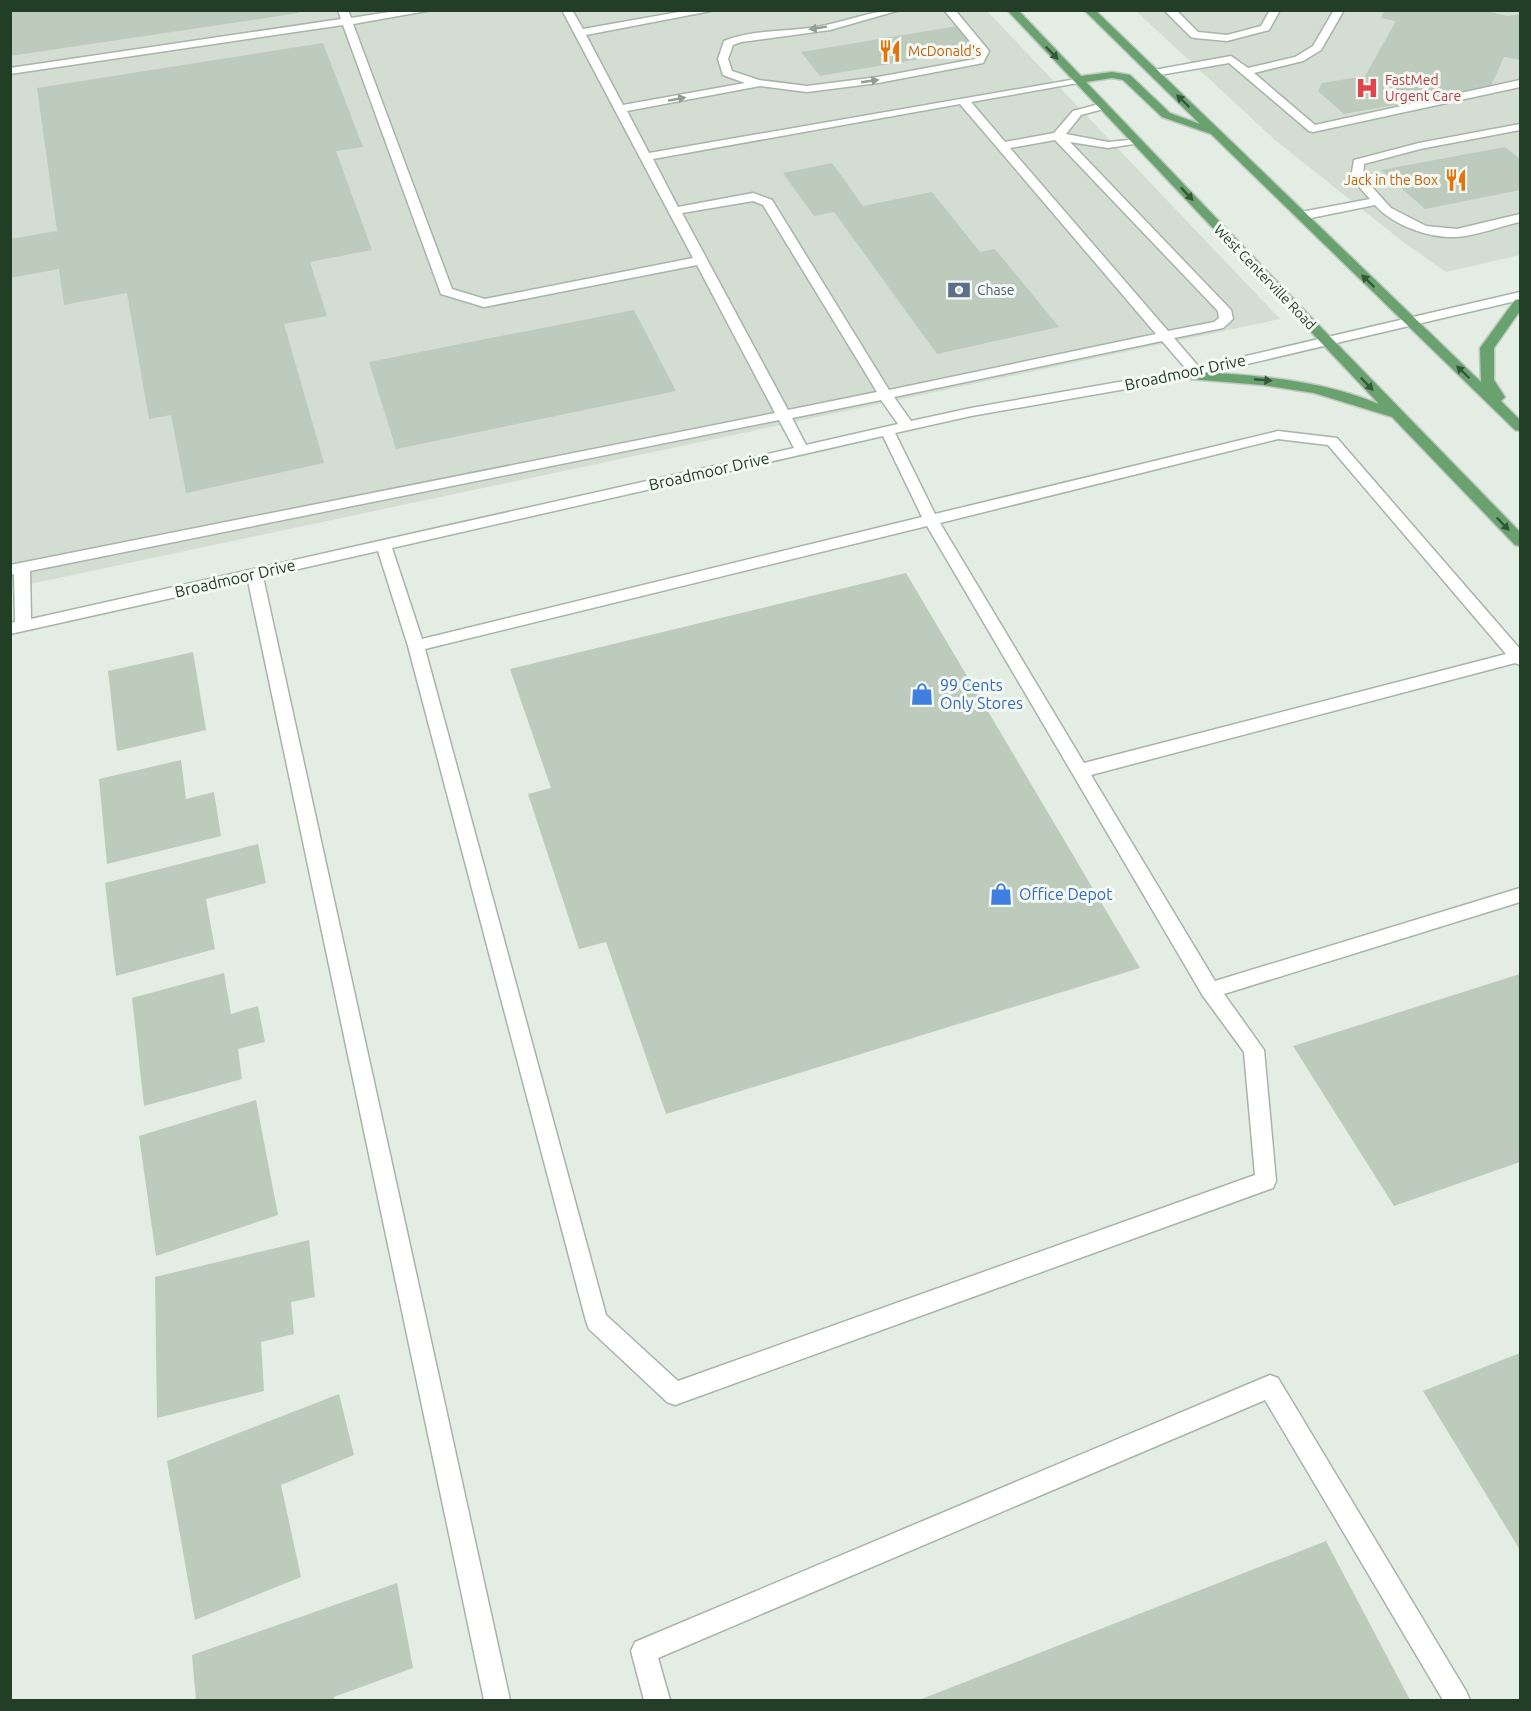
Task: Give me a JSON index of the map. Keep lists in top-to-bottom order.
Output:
{
  "streets": {
    "main road": ["West Centerville Road"],
    "street": ["Broadmoor Drive"]
  },
  "crossings": [
    ["West Centerville Road", "Broadmoor Drive"]
  ],
  "places": {
    "restaurant": ["McDonald's", "Jack in the Box"],
    "hospital": ["FastMed Urgent Care"],
    "bank": ["Chase"],
    "shop": ["99 Cents Only Stores", "Office Depot"]
  }
}
